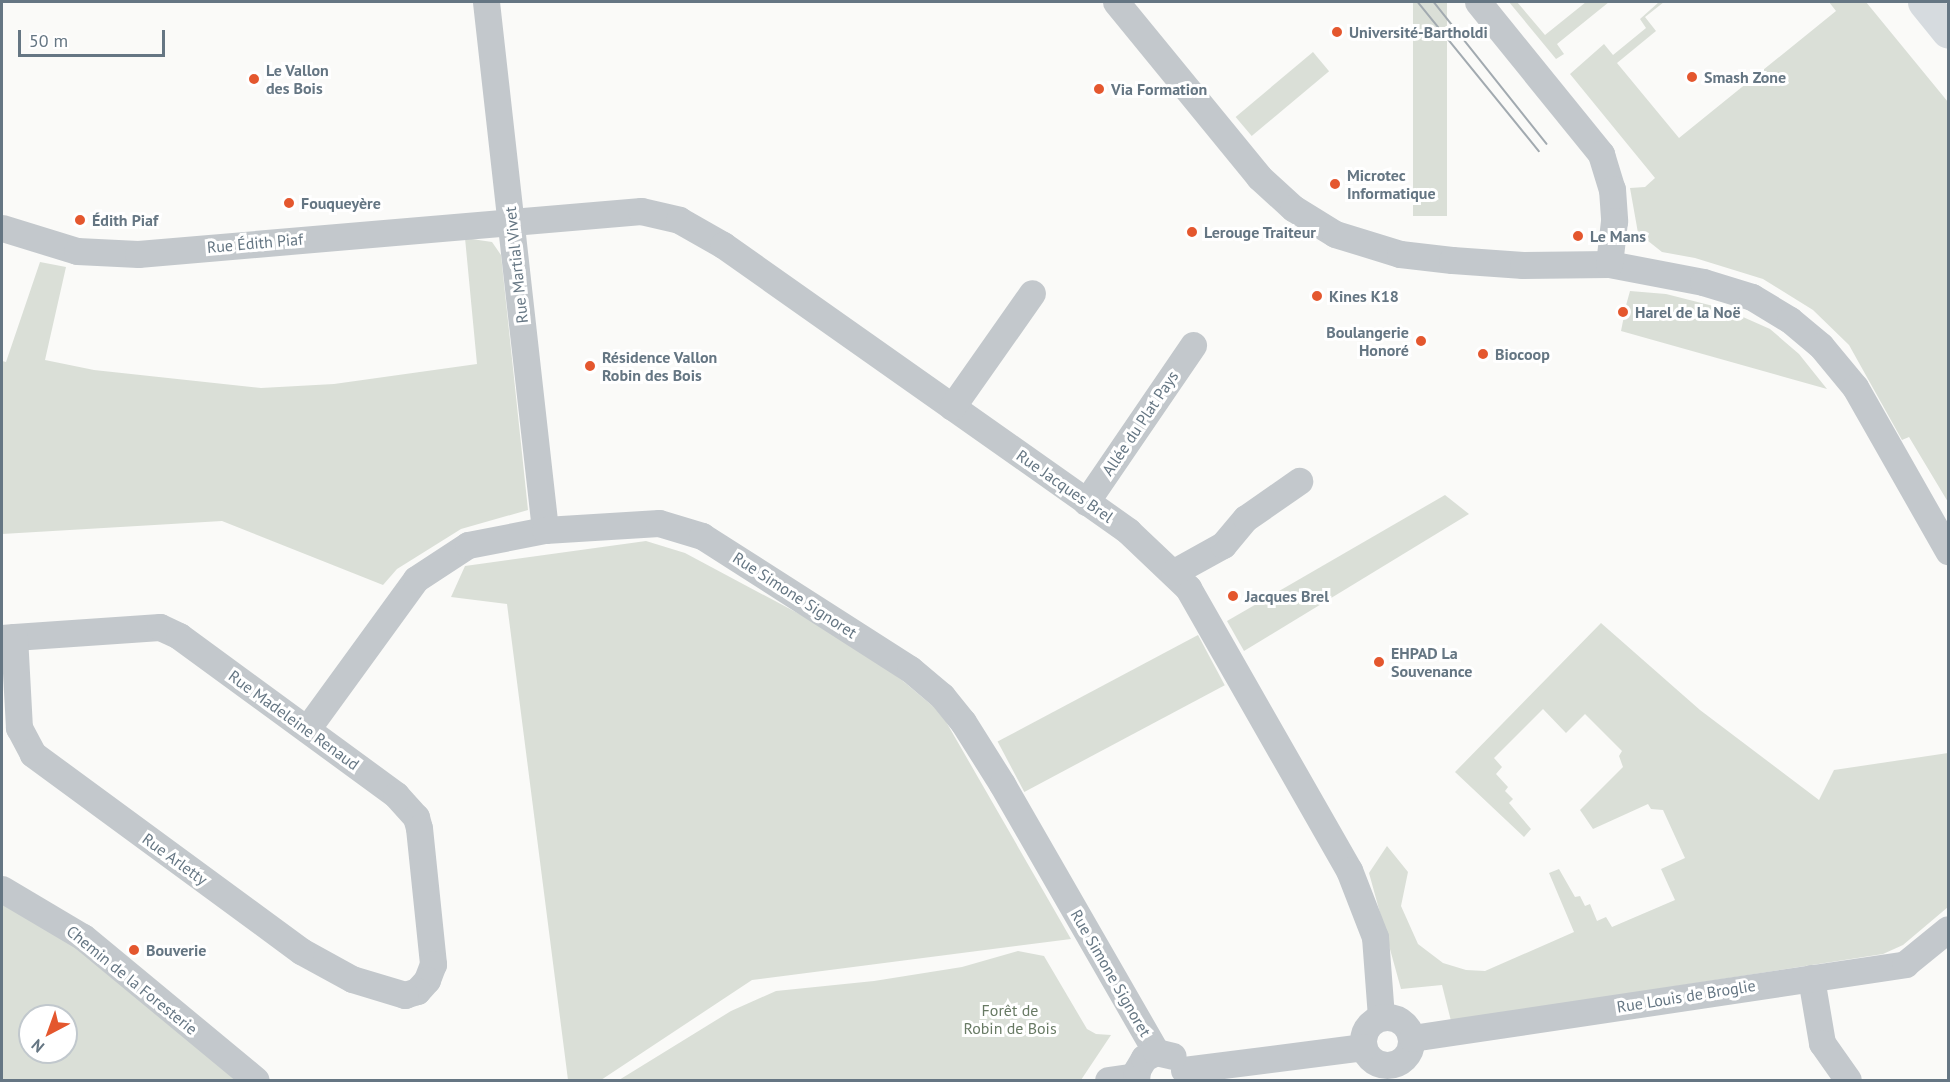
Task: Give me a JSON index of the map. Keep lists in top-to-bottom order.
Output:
{
  "streets": {
    "street": [
      "Rue Édith Piaf",
      "Rue Martial Vivet",
      "Allée du Plat Pays",
      "Rue Jacques Brel",
      "Rue Simone Signoret",
      "Rue Madeleine Renaud",
      "Rue Arletty",
      "Chemin de la Foresterie",
      "Rue Louis de Broglie"
    ]
  },
  "crossings": [
    ["Rue Édith Piaf", "Rue Martial Vivet"],
    ["Rue Édith Piaf", "Rue Jacques Brel"],
    ["Rue Martial Vivet", "Rue Jacques Brel"],
    ["Rue Martial Vivet", "Rue Simone Signoret"],
    ["Allée du Plat Pays", "Rue Jacques Brel"],
    ["Rue Jacques Brel", "Rue Louis de Broglie"],
    ["Rue Simone Signoret", "Rue Madeleine Renaud"],
    ["Rue Madeleine Renaud", "Rue Arletty"]
  ],
  "parks": ["Forêt de Robin de Bois"],
  "places": [
    "Université-Bartholdi",
    "Smash Zone",
    "Le Vallon des Bois",
    "Via Formation",
    "Microtec Informatique",
    "Fouqueyère",
    "Édith Piaf",
    "Lerouge Traiteur",
    "Le Mans",
    "Kines K18",
    "Harel de la Noë",
    "Boulangerie Honoré",
    "Biocoop",
    "Résidence Vallon Robin des Bois",
    "Jacques Brel",
    "EHPAD La Souvenance",
    "Bouverie"
  ],
  "scale_bar": "50 m",
  "north": "bottom left"
}
